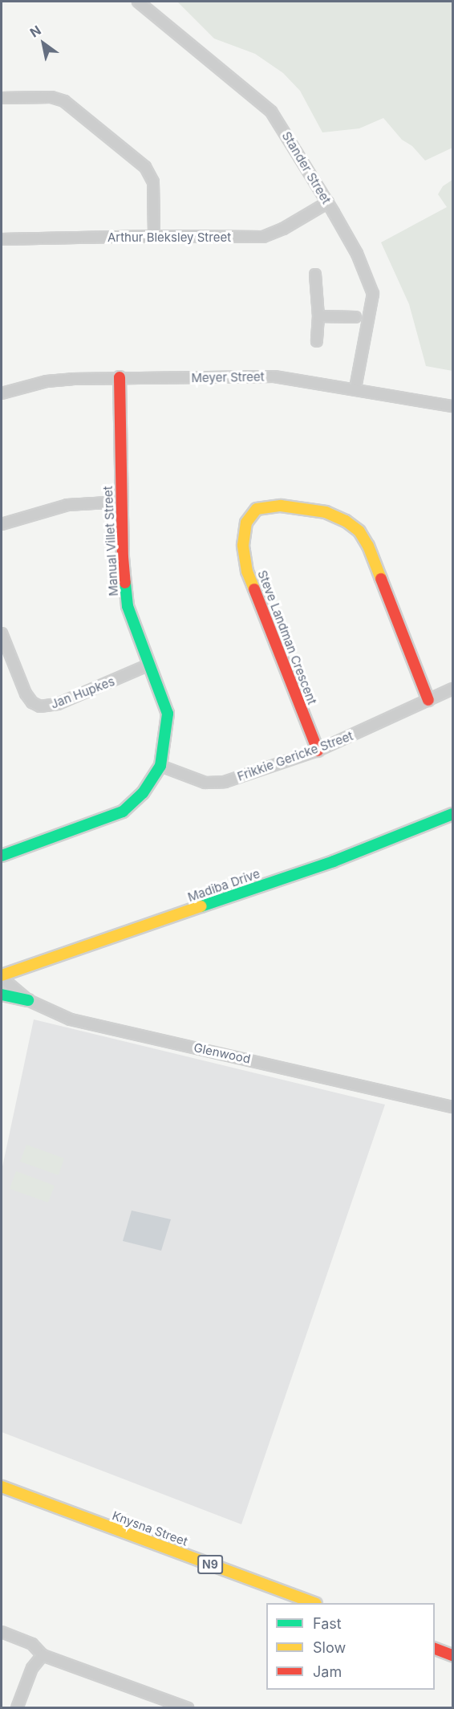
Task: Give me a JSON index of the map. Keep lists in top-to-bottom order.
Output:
{
  "streets": {
    "main road": [
      "Manual Villet Street",
      "Steve Landman Crescent",
      "Madiba Drive",
      "Knysna Street",
      "N9"
    ],
    "street": [
      "Stander Street",
      "Arthur Bleksley Street",
      "Meyer Street",
      "Jan Hupkes",
      "Frikkie Gericke Street",
      "Glenwood"
    ]
  },
  "crossings": [
    ["Stander Street", "Arthur Bleksley Street"],
    ["Stander Street", "Meyer Street"],
    ["Meyer Street", "Manual Villet Street"],
    ["Manual Villet Street", "Jan Hupkes"],
    ["Manual Villet Street", "Frikkie Gericke Street"],
    ["Steve Landman Crescent", "Frikkie Gericke Street"],
    ["Madiba Drive", "Glenwood"]
  ],
  "legend": ["Fast", "Slow", "Jam"],
  "north": "top left"
}
